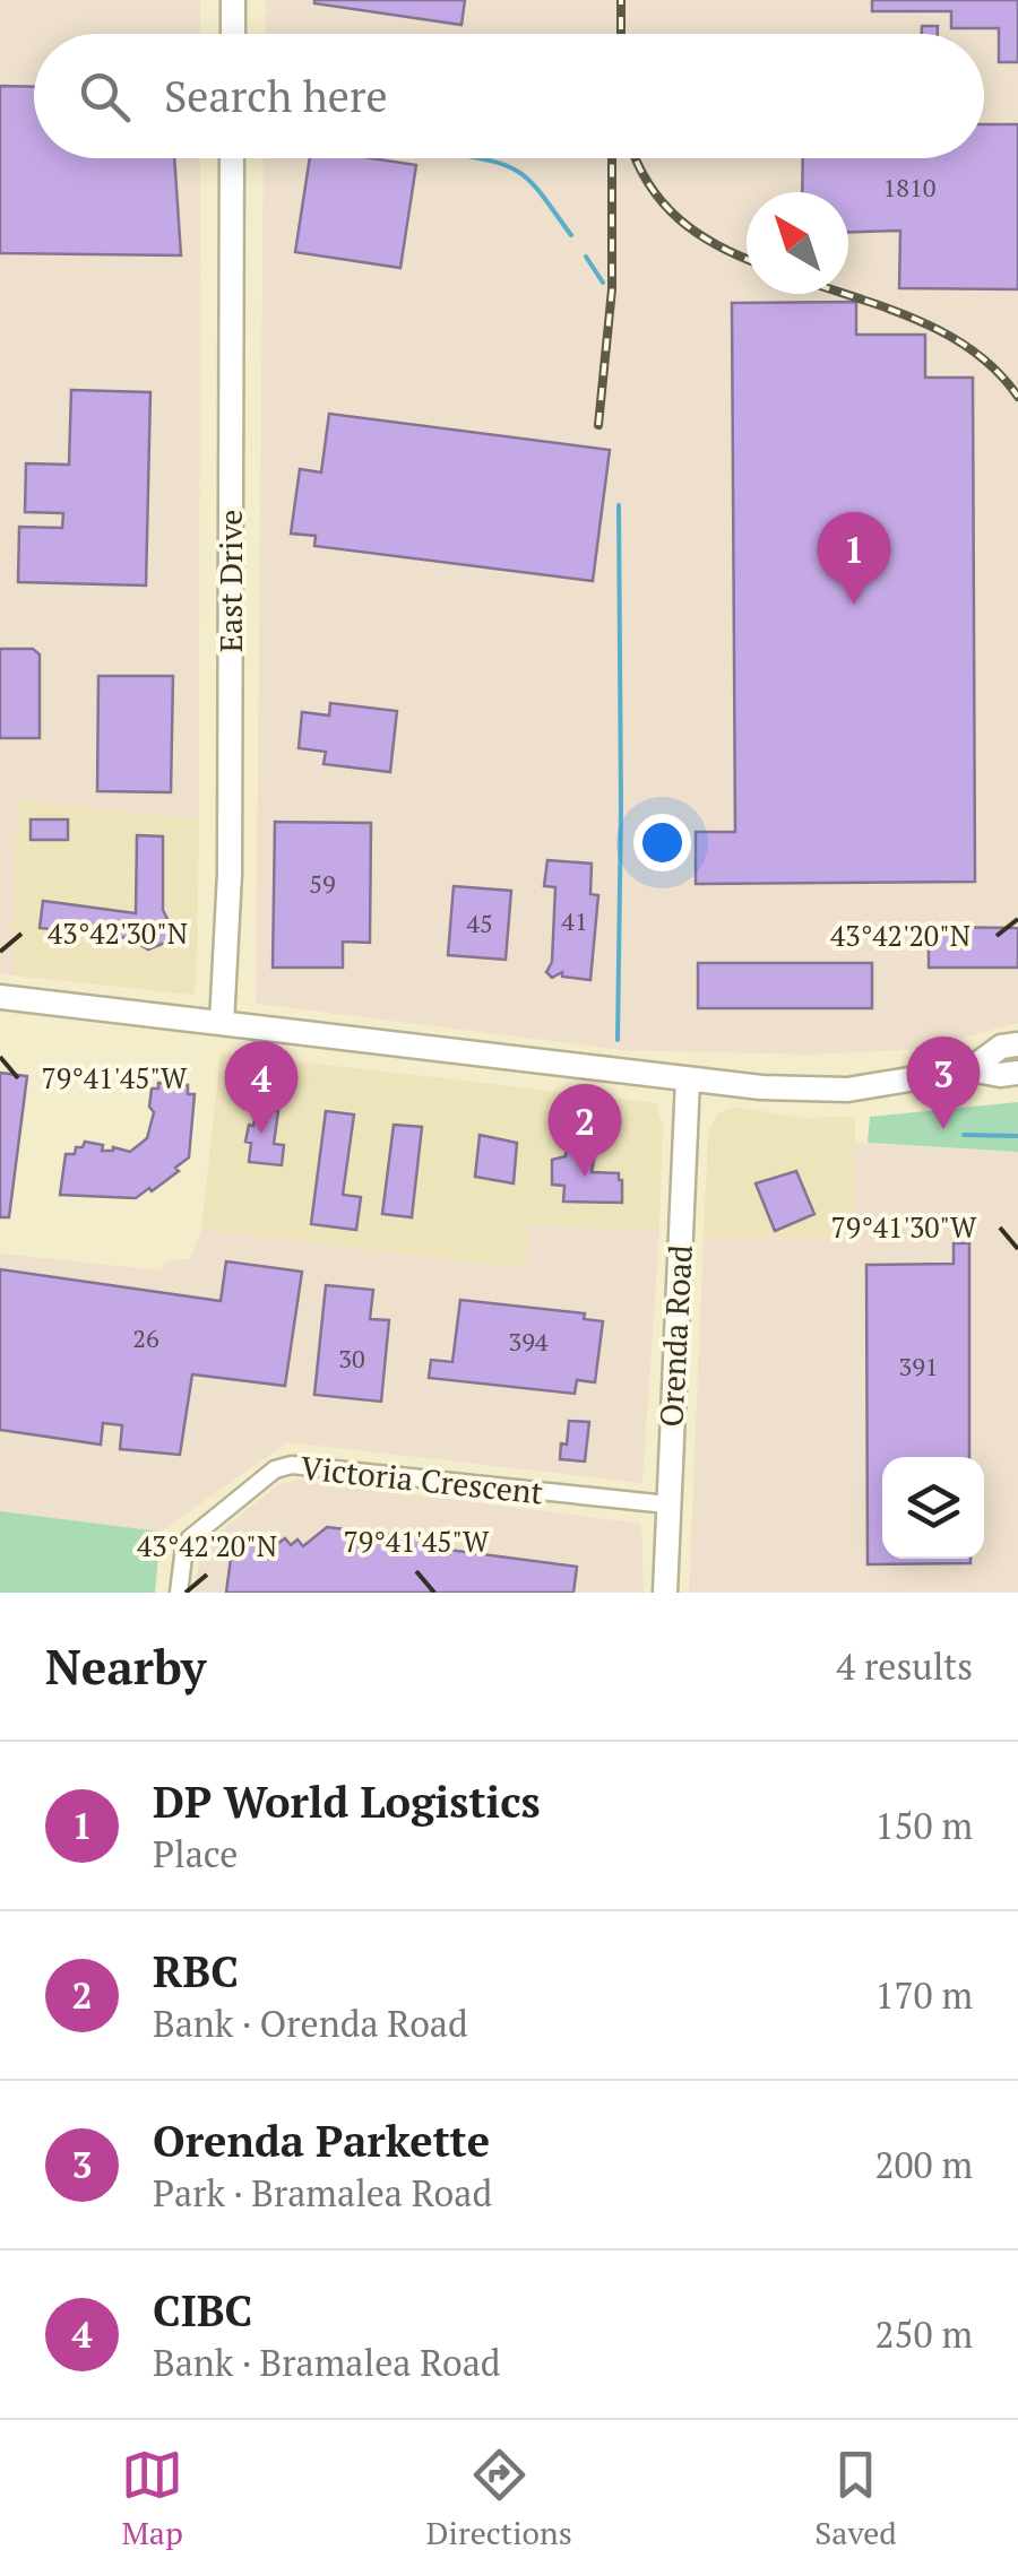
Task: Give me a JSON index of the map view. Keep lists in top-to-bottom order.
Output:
{
  "streets": {
    "street": ["East Drive", "Orenda Road", "Victoria Crescent"]
  },
  "crossings": [
    ["Orenda Road", "Victoria Crescent"]
  ],
  "house_numbers": [
    "1810",
    "59",
    "41",
    "45",
    "26",
    "394",
    "30",
    "391"
  ],
  "north": "top left",
  "page": {
    "search": "Search here",
    "pins": [
      "1",
      "3",
      "4",
      "2"
    ],
    "heading": ["Nearby", "4 results"],
    "list": [
      {
        "mark": "1",
        "name": "DP World Logistics",
        "note": "Place",
        "value": "150 m"
      },
      {
        "mark": "2",
        "name": "RBC",
        "note": "Bank · Orenda Road",
        "value": "170 m"
      },
      {
        "mark": "3",
        "name": "Orenda Parkette",
        "note": "Park · Bramalea Road",
        "value": "200 m"
      },
      {
        "mark": "4",
        "name": "CIBC",
        "note": "Bank · Bramalea Road",
        "value": "250 m"
      }
    ],
    "nav": ["Map", "Directions", "Saved"]
  },
  "coordinates": [
    "43°42'30\"N",
    "43°42'20\"N",
    "79°41'45\"W",
    "79°41'30\"W"
  ]
}
